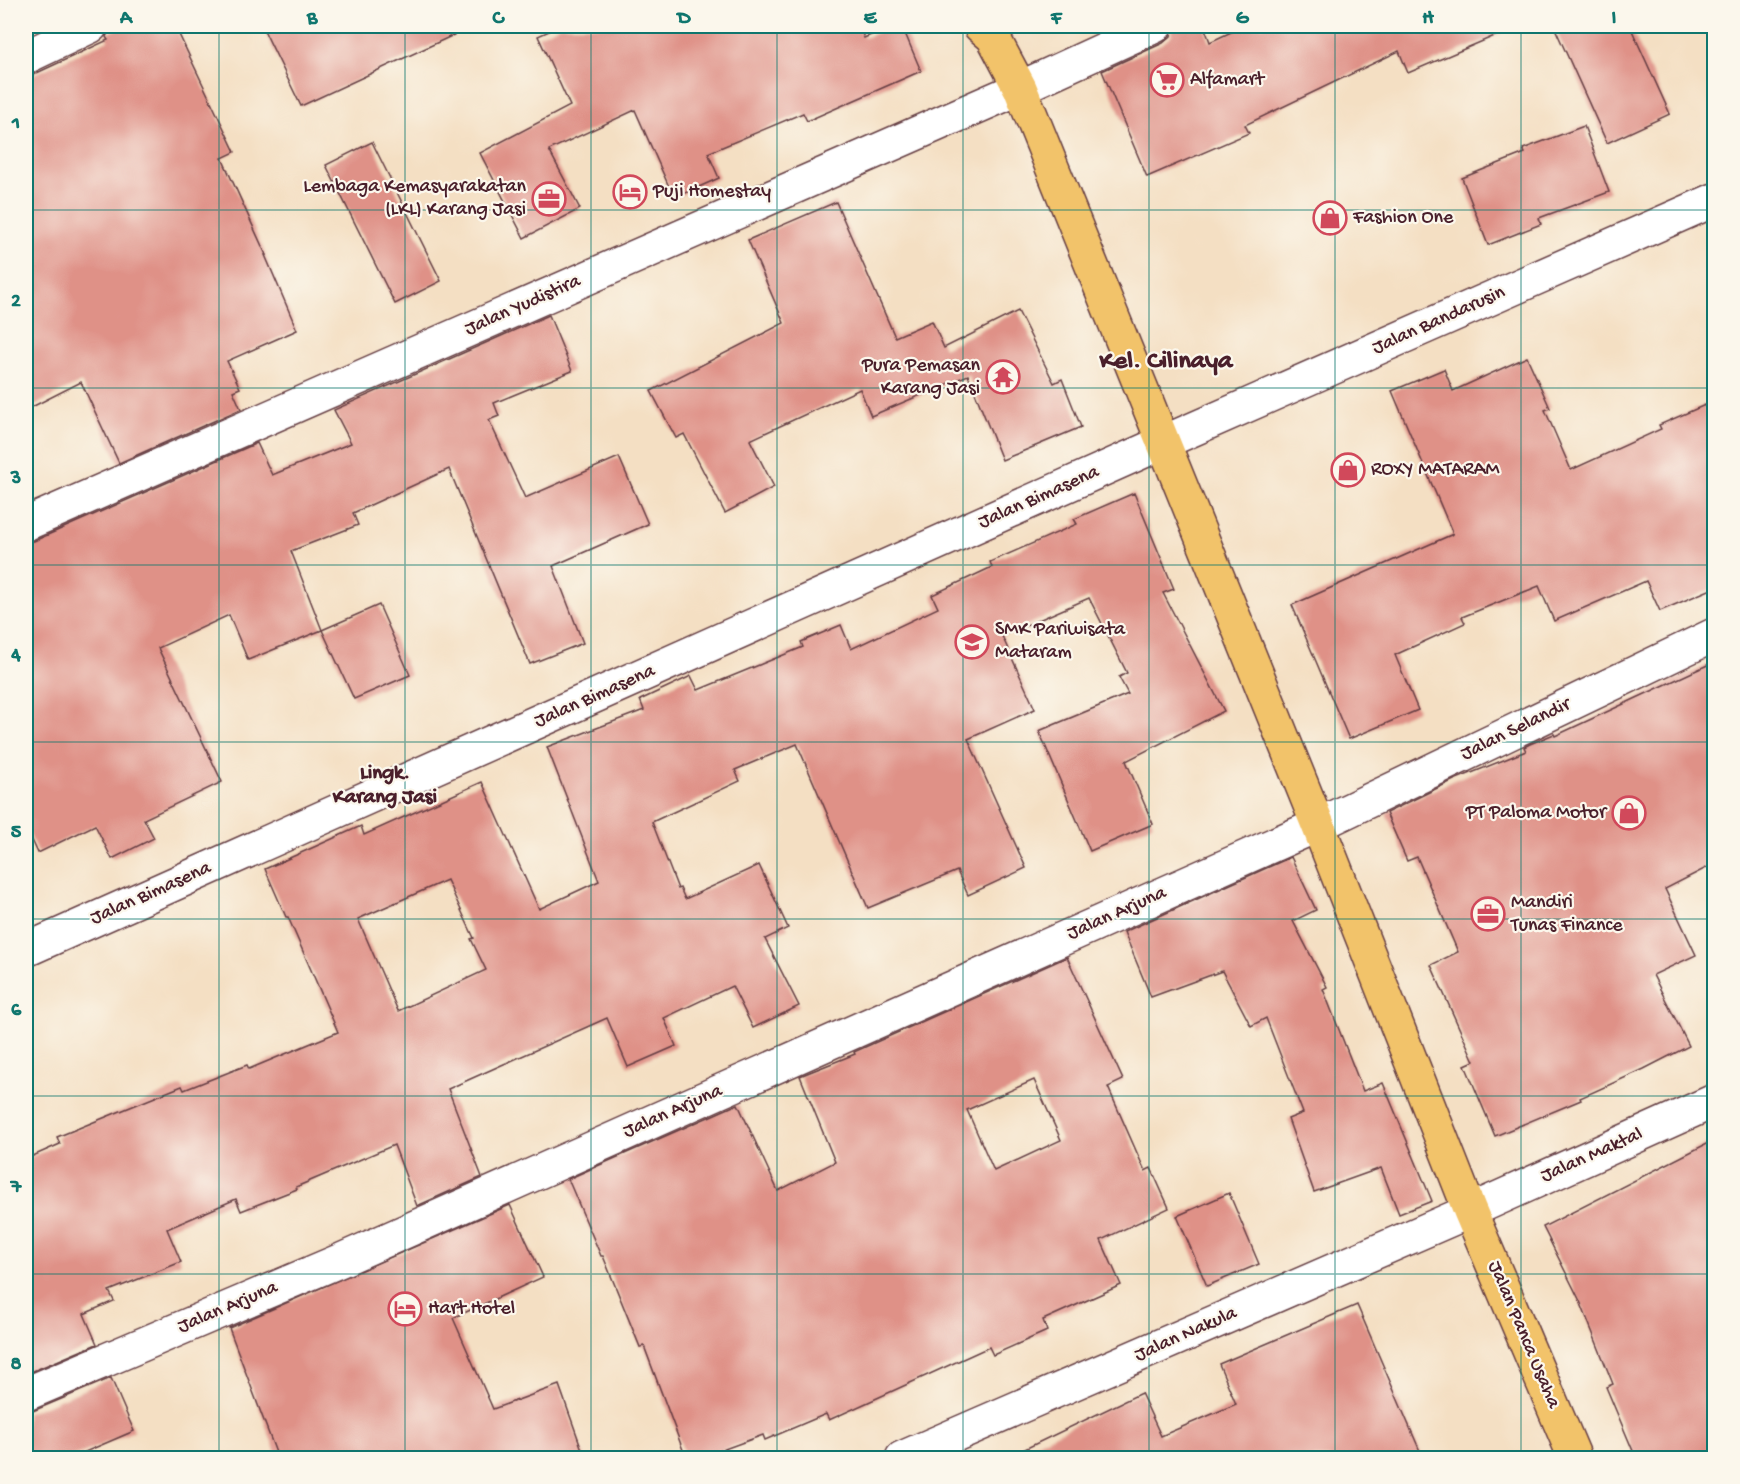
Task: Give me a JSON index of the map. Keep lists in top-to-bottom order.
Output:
{
  "streets": {
    "main road": ["Jalan Panca Usaha"],
    "street": [
      "Jalan Yudistira",
      "Jalan Bandarusin",
      "Jalan Bimasena",
      "Jalan Selandir",
      "Jalan Arjuna",
      "Jalan Maktal",
      "Jalan Nakula"
    ]
  },
  "crossings": [
    ["Jalan Yudistira", "Jalan Panca Usaha"],
    ["Jalan Bandarusin", "Jalan Bimasena"],
    ["Jalan Bandarusin", "Jalan Panca Usaha"],
    ["Jalan Bimasena", "Jalan Panca Usaha"],
    ["Jalan Selandir", "Jalan Arjuna"],
    ["Jalan Selandir", "Jalan Panca Usaha"],
    ["Jalan Arjuna", "Jalan Panca Usaha"],
    ["Jalan Maktal", "Jalan Nakula"],
    ["Jalan Maktal", "Jalan Panca Usaha"],
    ["Jalan Nakula", "Jalan Panca Usaha"]
  ],
  "districts": ["Kel. Cilinaya", "Lingk. Karang Jasi"],
  "places": {
    "supermarket": ["Alfamart"],
    "hotel": ["Puji Homestay", "Hart Hotel"],
    "office": ["Lembaga Kemasyarakatan (LKL) Karang Jasi", "Mandiri Tunas Finance"],
    "shop": ["Fashion One", "ROXY MATARAM", "PT Paloma Motor"],
    "temple": ["Pura Pemasan Karang Jasi"],
    "school or university": ["SMK Pariwisata Mataram"]
  },
  "grid": {
    "columns": [
      "A",
      "B",
      "C",
      "D",
      "E",
      "F",
      "G",
      "H",
      "I"
    ],
    "rows": [
      "1",
      "2",
      "3",
      "4",
      "5",
      "6",
      "7",
      "8"
    ]
  }
}
